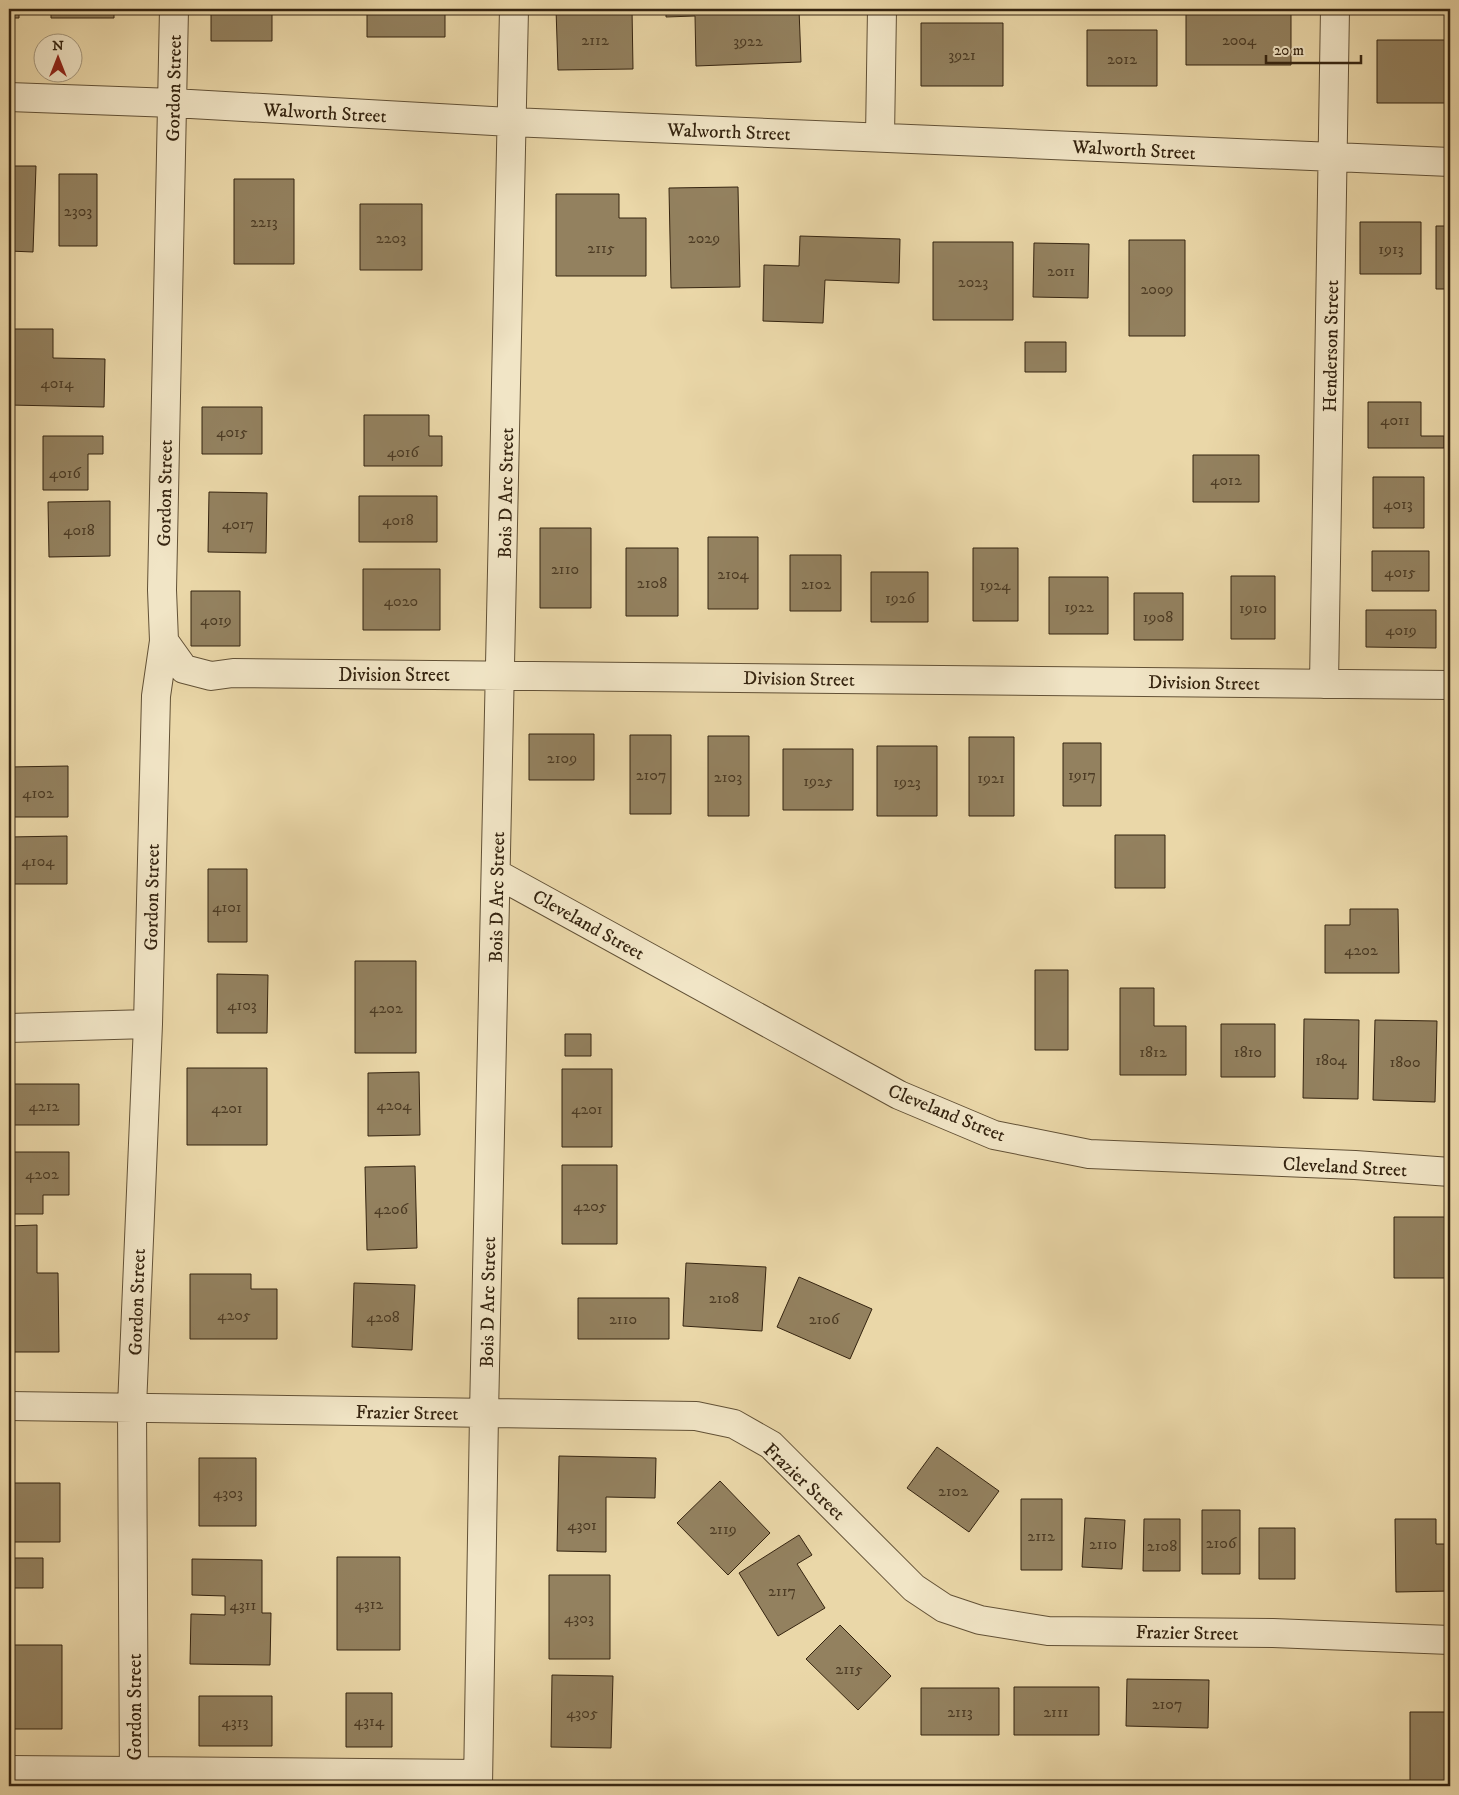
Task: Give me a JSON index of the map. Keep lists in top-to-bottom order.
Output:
{
  "streets": {
    "street": [
      "Gordon Street",
      "Walworth Street",
      "Henderson Street",
      "Bois D Arc Street",
      "Division Street",
      "Cleveland Street",
      "Frazier Street"
    ]
  },
  "crossings": [
    ["Gordon Street", "Walworth Street"],
    ["Gordon Street", "Division Street"],
    ["Gordon Street", "Frazier Street"],
    ["Walworth Street", "Henderson Street"],
    ["Walworth Street", "Bois D Arc Street"],
    ["Henderson Street", "Division Street"],
    ["Bois D Arc Street", "Division Street"],
    ["Bois D Arc Street", "Cleveland Street"],
    ["Bois D Arc Street", "Frazier Street"]
  ],
  "house_numbers": [
    "2112",
    "2004",
    "3922",
    "3921",
    "2012",
    "2303",
    "2213",
    "2203",
    "2029",
    "2115",
    "1913",
    "2011",
    "2023",
    "2009",
    "4014",
    "4011",
    "4015",
    "4016",
    "4016",
    "4012",
    "4013",
    "4018",
    "4017",
    "4018",
    "2110",
    "4015",
    "2104",
    "2108",
    "2102",
    "1924",
    "1926",
    "4020",
    "1922",
    "1910",
    "1908",
    "4019",
    "4019",
    "2109",
    "2107",
    "1917",
    "2103",
    "1921",
    "1925",
    "1923",
    "4102",
    "4104",
    "4101",
    "4202",
    "4103",
    "4202",
    "1812",
    "1810",
    "1804",
    "1800",
    "4204",
    "4212",
    "4201",
    "4201",
    "4202",
    "4205",
    "4206",
    "2108",
    "4205",
    "4208",
    "2110",
    "2106",
    "2102",
    "4303",
    "4301",
    "2119",
    "2112",
    "2106",
    "2110",
    "2108",
    "2117",
    "4312",
    "4311",
    "4303",
    "2115",
    "2107",
    "2113",
    "2111",
    "4305",
    "4314",
    "4313"
  ],
  "scale_bar": "20 m",
  "north": "top"
}
